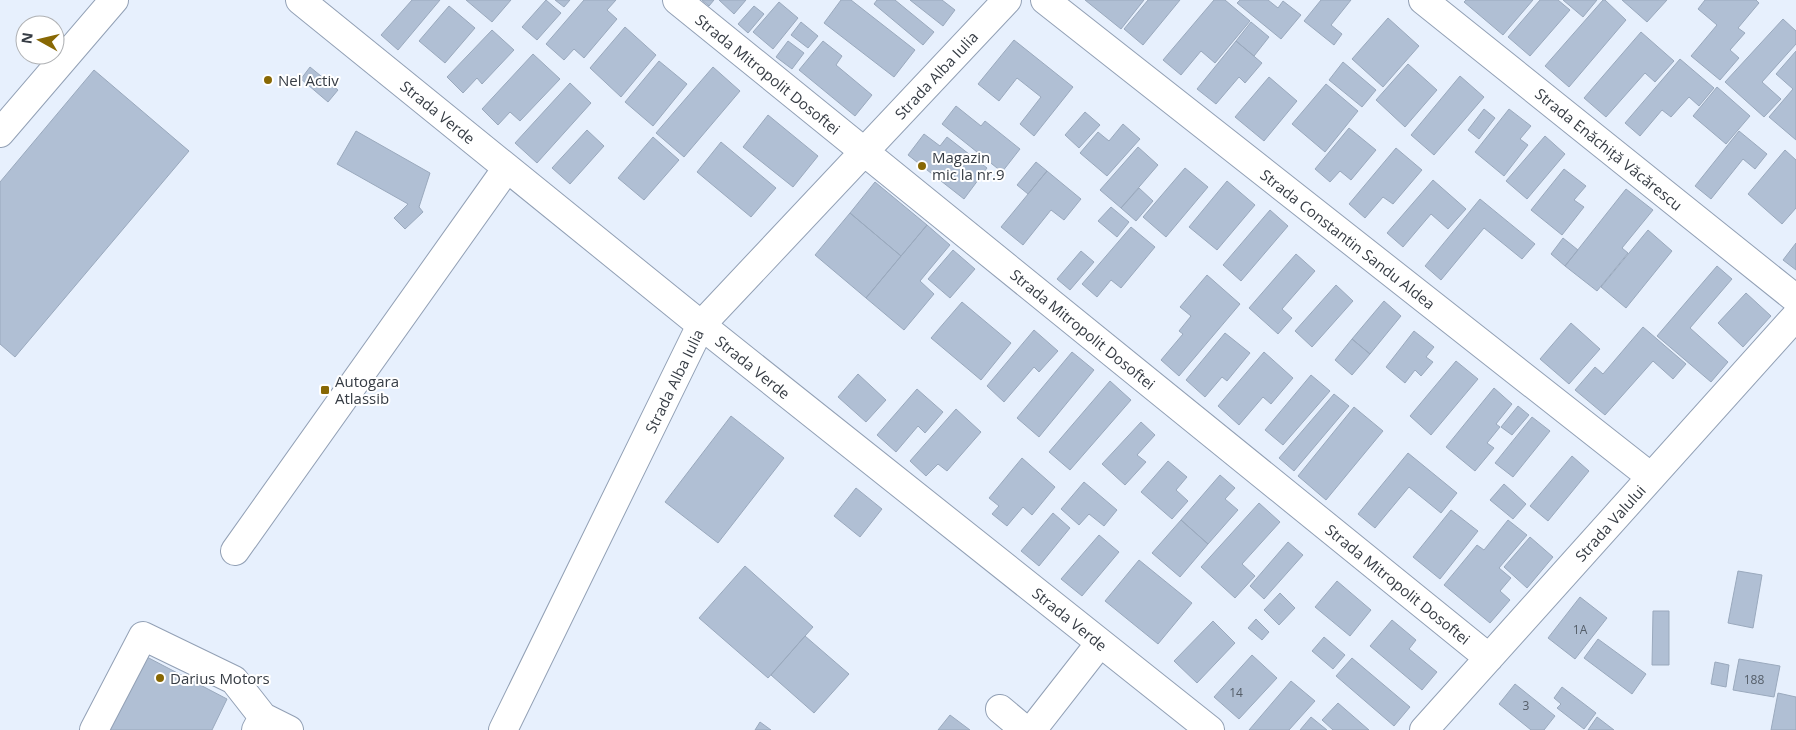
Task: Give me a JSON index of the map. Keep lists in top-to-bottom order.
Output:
{
  "streets": {
    "street": [
      "Strada Mitropolit Dosoftei",
      "Strada Alba Iulia",
      "Strada Verde",
      "Strada Enăchiță Văcărescu",
      "Strada Constantin Sandu Aldea",
      "Strada Valului"
    ]
  },
  "crossings": [
    ["Strada Mitropolit Dosoftei", "Strada Alba Iulia"],
    ["Strada Mitropolit Dosoftei", "Strada Valului"],
    ["Strada Alba Iulia", "Strada Verde"],
    ["Strada Constantin Sandu Aldea", "Strada Valului"]
  ],
  "places": {
    "other": ["Nel Activ", "Magazin mic la nr.9", "Darius Motors"],
    "transit": ["Autogara Atlassib"]
  },
  "house_numbers": [
    "1A",
    "188",
    "14",
    "3"
  ],
  "north": "left"
}
